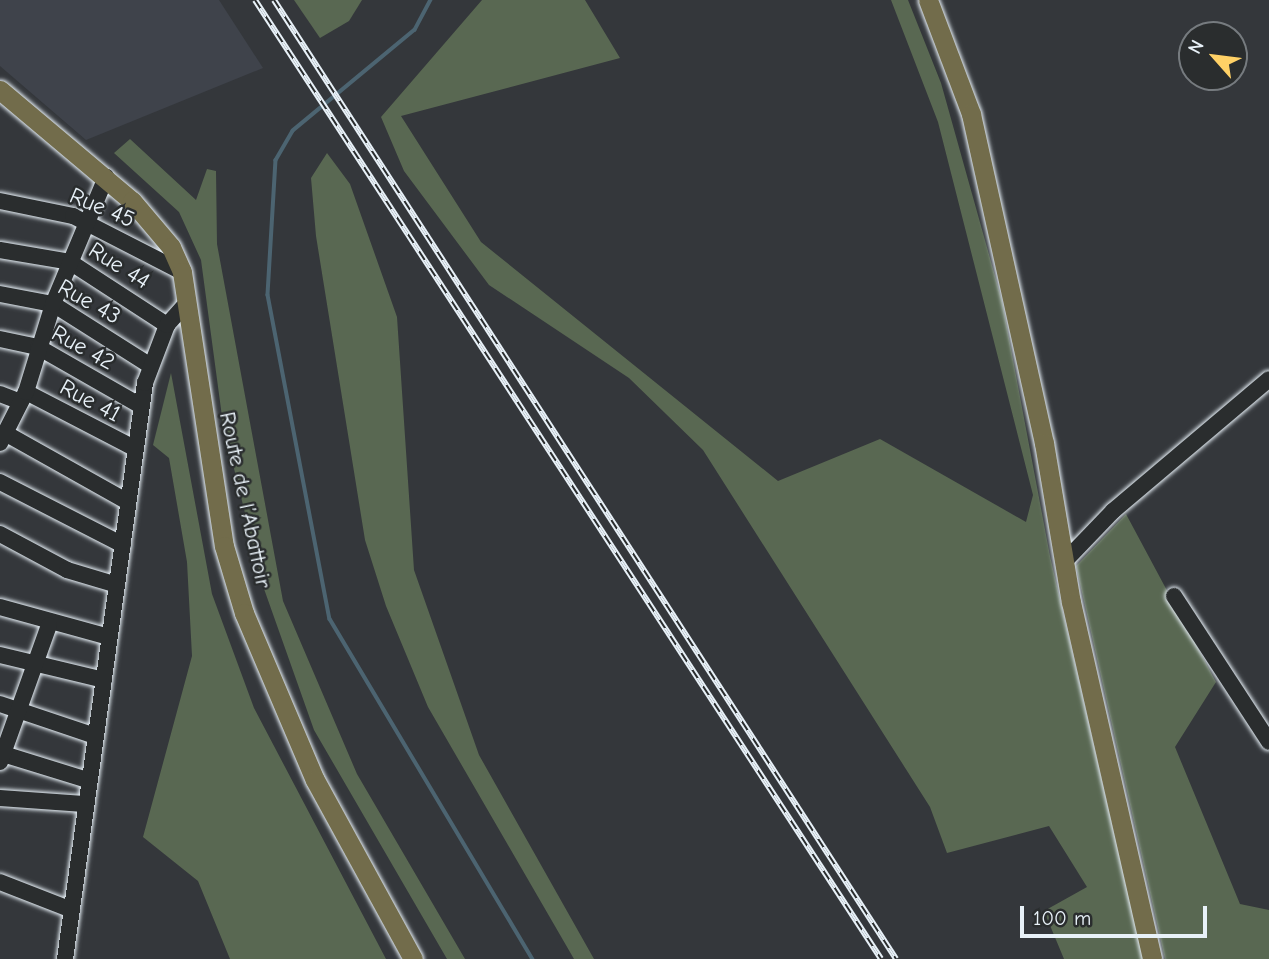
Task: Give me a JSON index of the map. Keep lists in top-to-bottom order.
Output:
{
  "streets": {
    "main road": ["Route de l’Abattoir"],
    "street": [
      "Rue 45",
      "Rue 44",
      "Rue 43",
      "Rue 42",
      "Rue 41"
    ]
  },
  "crossings": [
    ["Rue 45", "Route de l’Abattoir"]
  ],
  "scale_bar": "100 m",
  "north": "top left"
}
